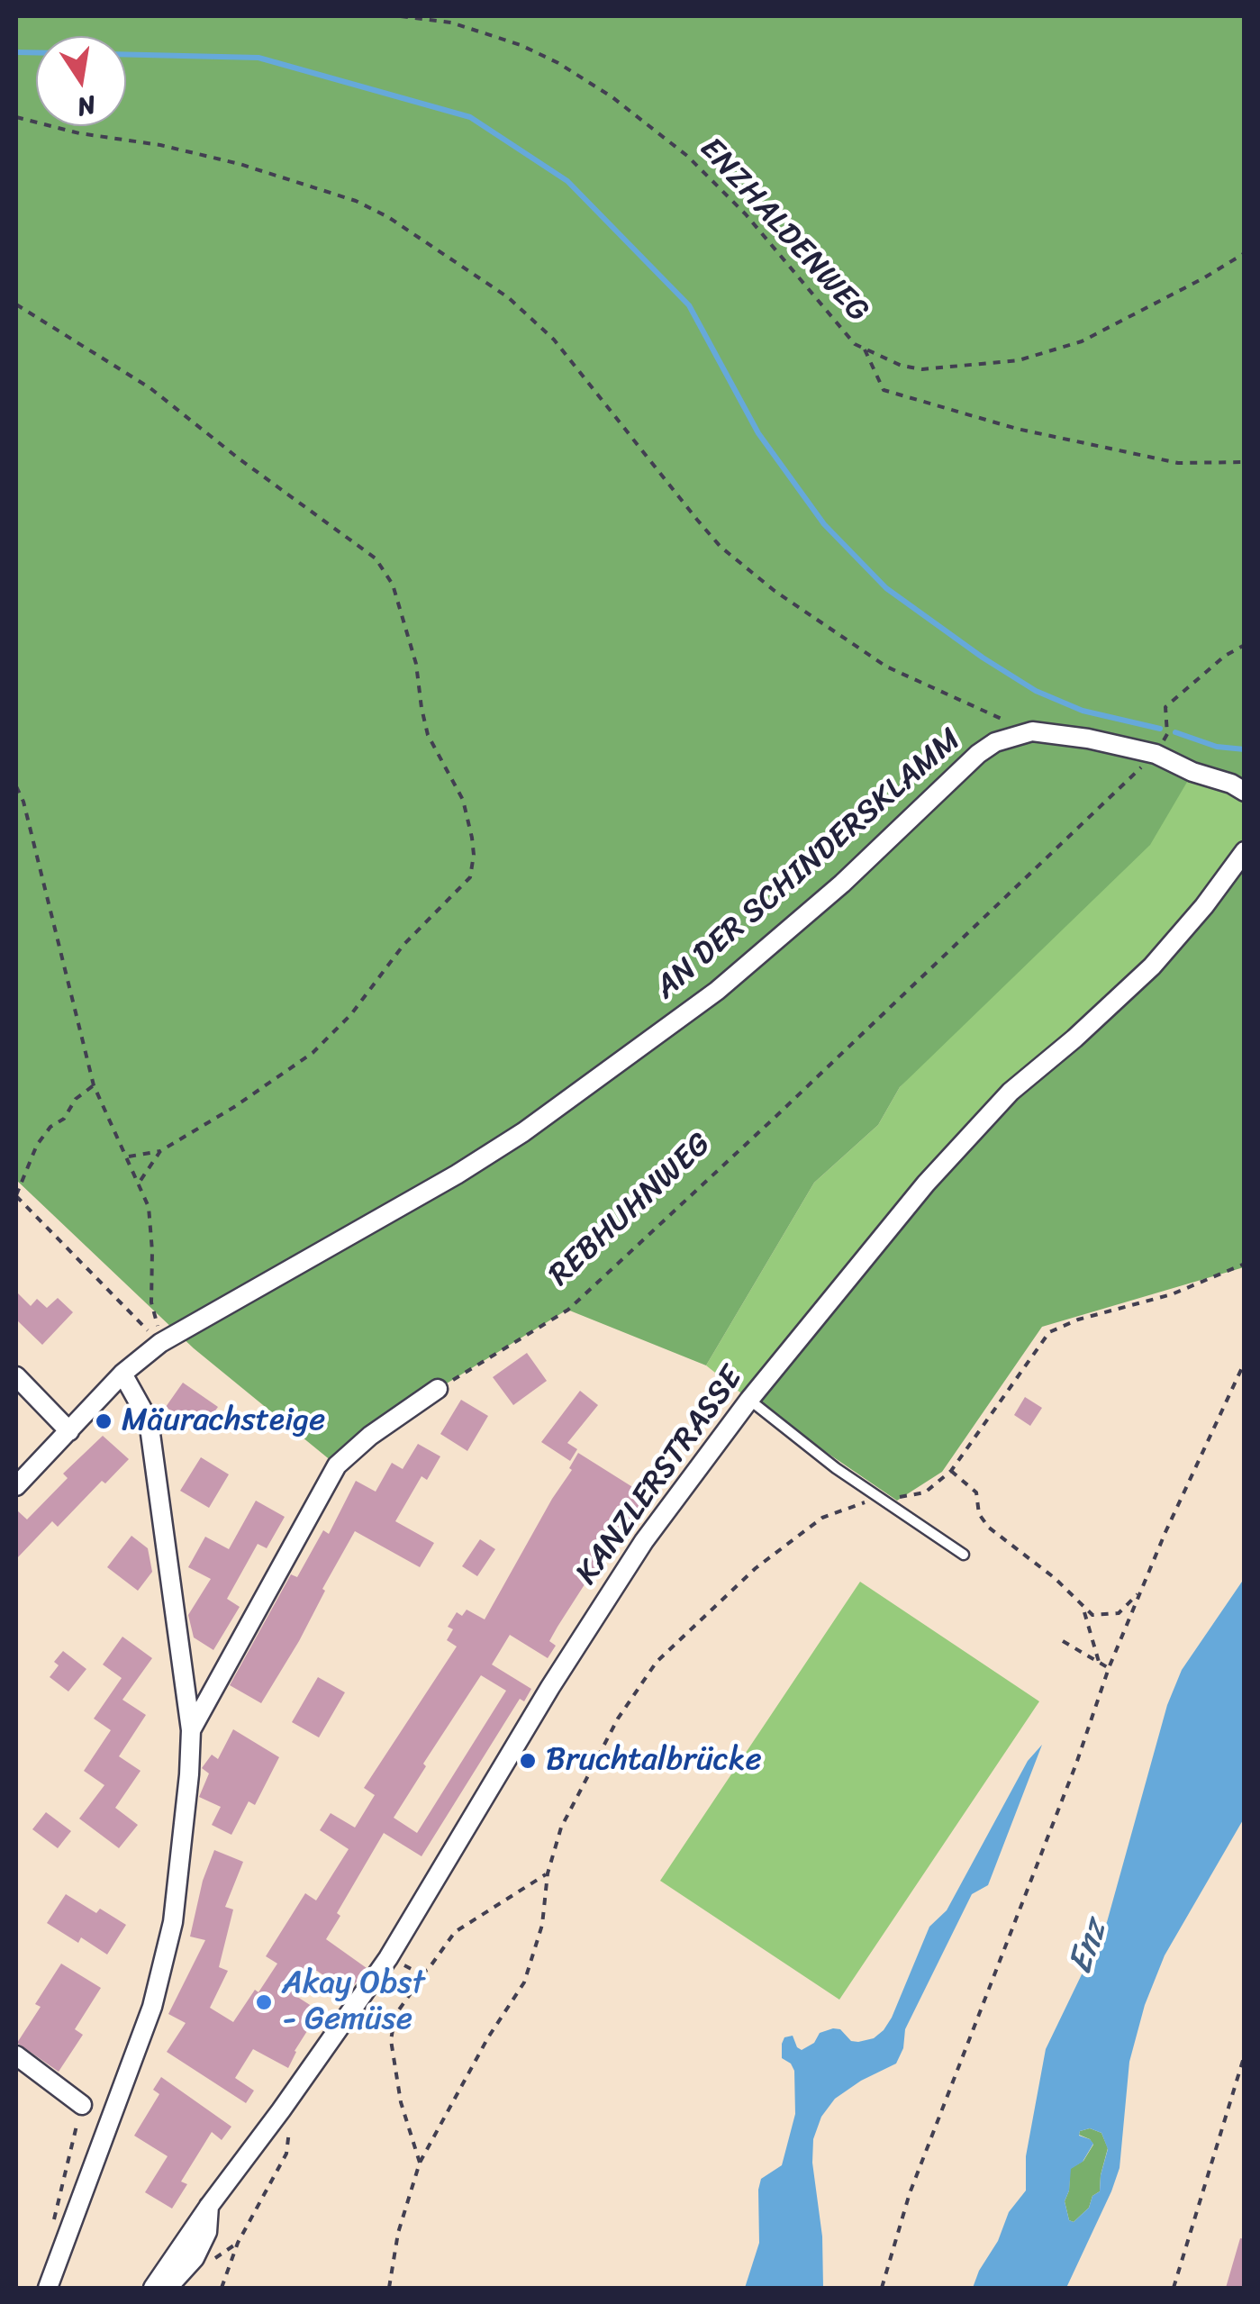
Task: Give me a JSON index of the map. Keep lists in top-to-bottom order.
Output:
{
  "streets": {
    "street": ["AN DER SCHINDERSKLAMM", "KANZLERSTRASSE"],
    "path": ["ENZHALDENWEG", "REBHUHNWEG"]
  },
  "crossings": [
    ["AN DER SCHINDERSKLAMM", "REBHUHNWEG"]
  ],
  "water": ["Enz"],
  "places": ["Mäurachsteige", "Bruchtalbrücke", "Akay Obst - Gemüse"],
  "north": "bottom"
}
